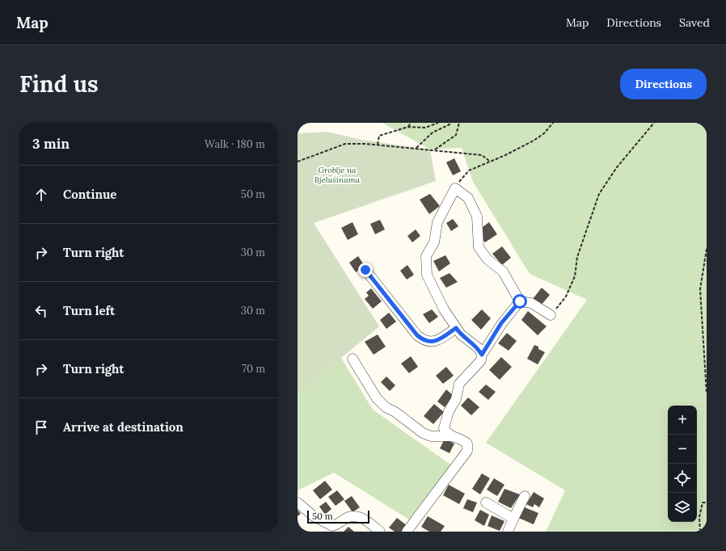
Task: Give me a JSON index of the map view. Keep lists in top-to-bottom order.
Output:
{
  "parks": ["Groblje na Bjelušinama"],
  "scale_bar": "50 m",
  "page": {
    "header": "Map",
    "nav": ["Map", "Directions", "Saved"],
    "buttons": "Directions",
    "title": "Find us",
    "heading": ["3 min", "Walk · 180 m"],
    "list": [
      ["Continue", "50 m"],
      ["Turn right", "30 m"],
      ["Turn left", "30 m"],
      ["Turn right", "70 m"],
      "Arrive at destination"
    ],
    "map_buttons": ["+", "−"],
    "scale": "50 m"
  }
}
